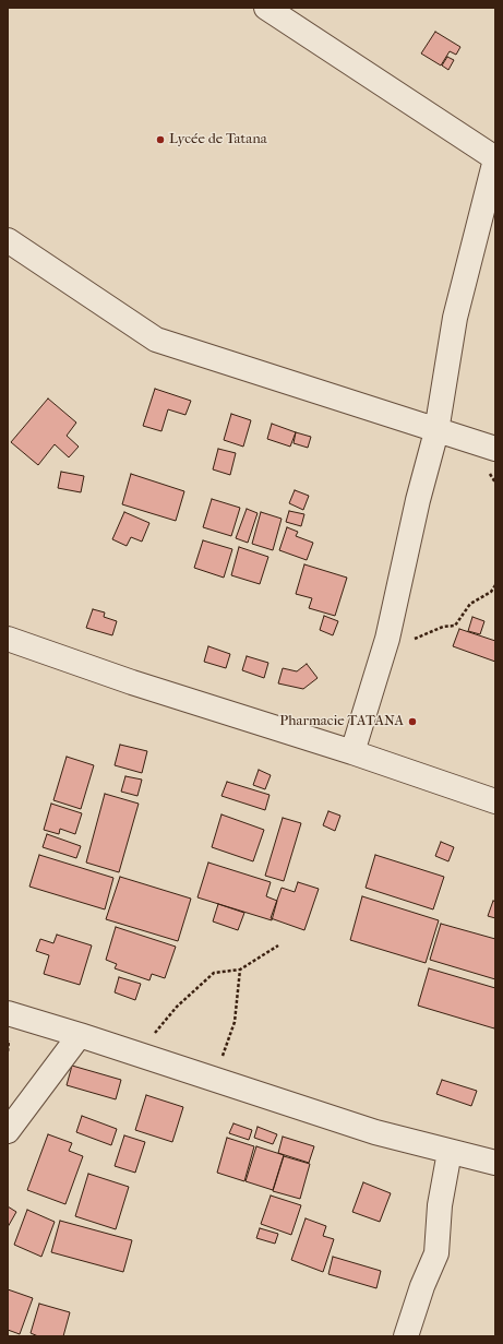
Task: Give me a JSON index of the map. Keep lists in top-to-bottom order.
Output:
{
  "places": ["Lycée de Tatana", "Pharmacie TATANA"]
}
